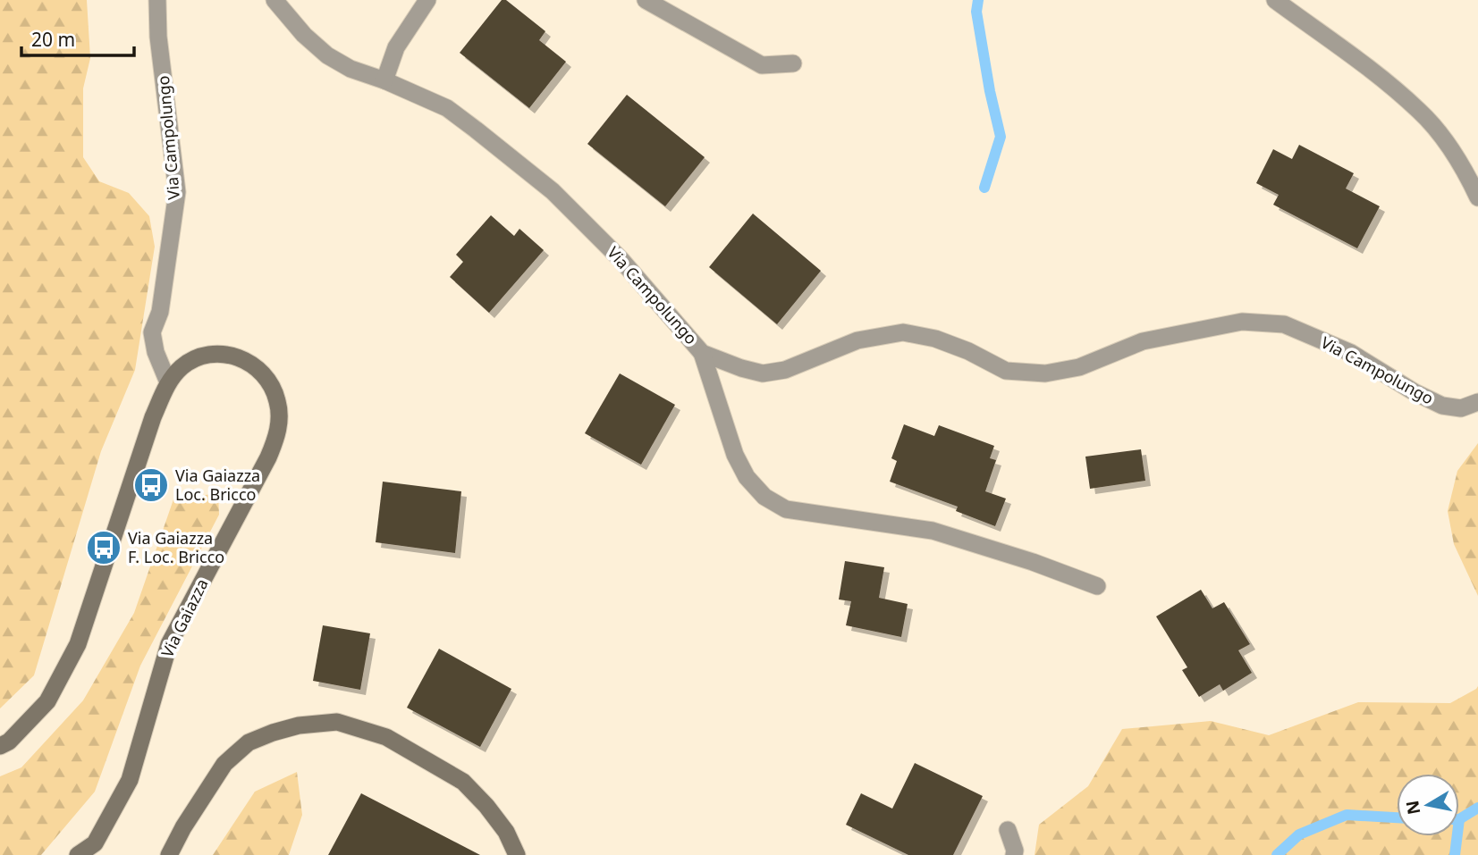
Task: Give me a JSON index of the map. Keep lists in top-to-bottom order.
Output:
{
  "streets": {
    "main road": ["Via Gaiazza"],
    "street": ["Via Campolungo"]
  },
  "crossings": [
    ["Via Campolungo", "Via Gaiazza"]
  ],
  "places": {
    "bus stop": ["Via Gaiazza Loc. Bricco", "Via Gaiazza F. Loc. Bricco"]
  },
  "scale_bar": "20 m",
  "north": "left"
}
